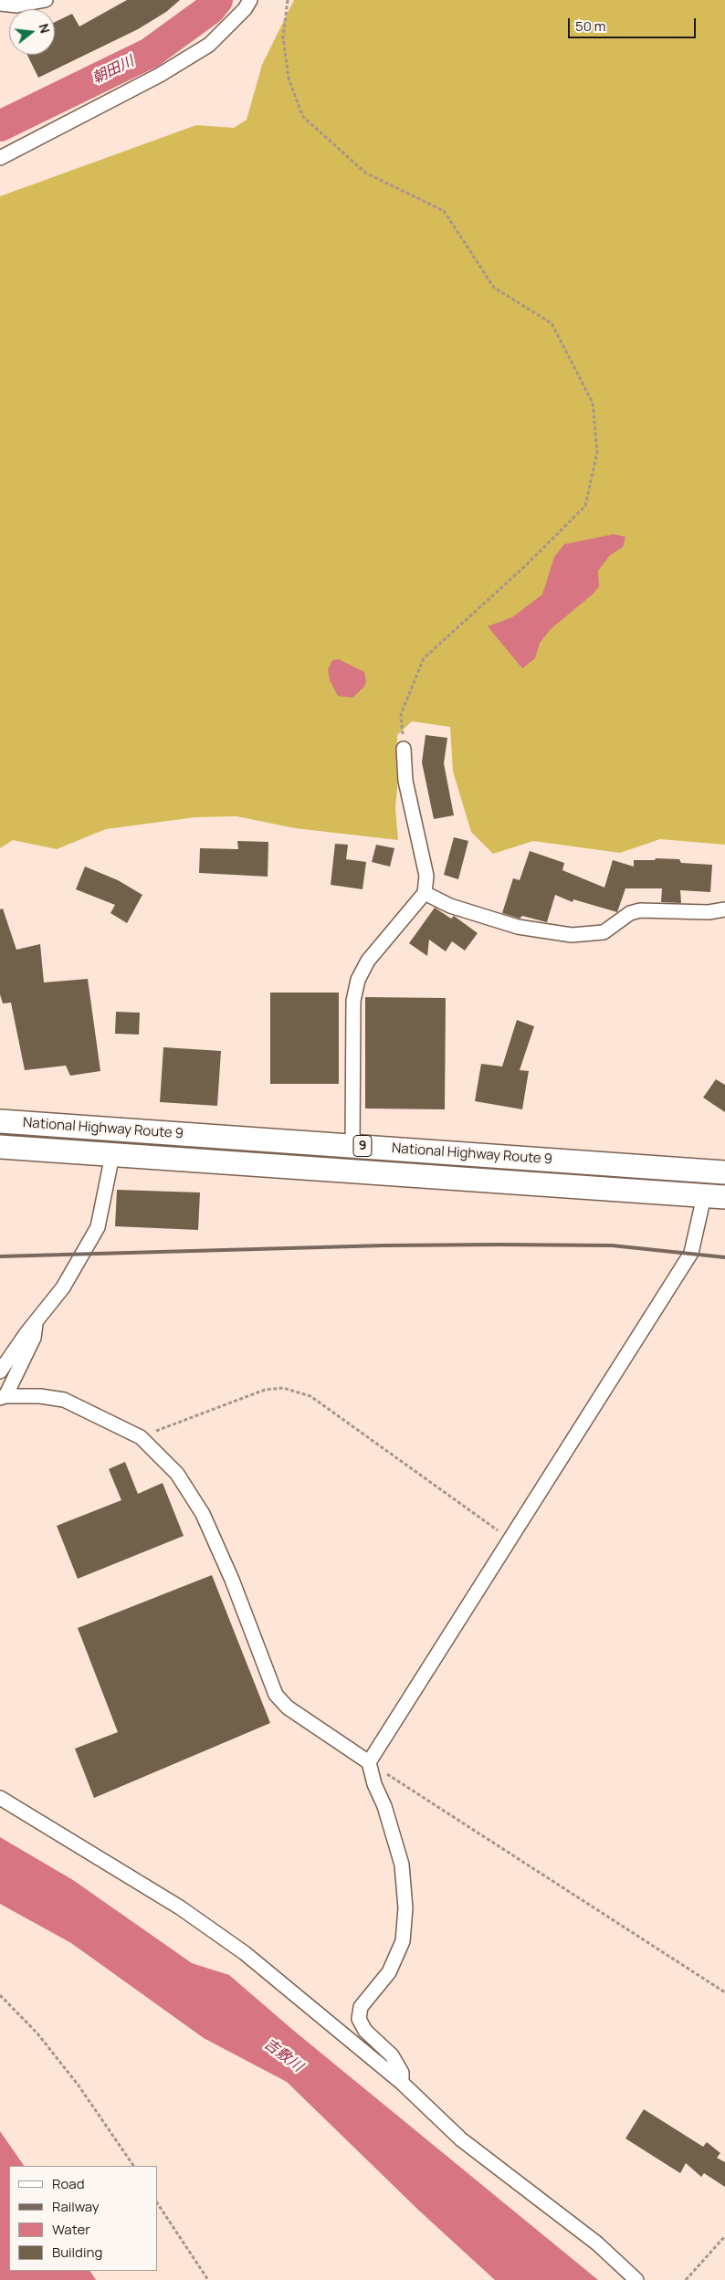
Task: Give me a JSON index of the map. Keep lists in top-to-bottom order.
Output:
{
  "streets": {
    "highway": ["National Highway Route 9", "9"]
  },
  "water": ["朝田川", "吉敷川"],
  "legend": [
    "Road",
    "Railway",
    "Water",
    "Building"
  ],
  "scale_bar": "50 m",
  "north": "right"
}
